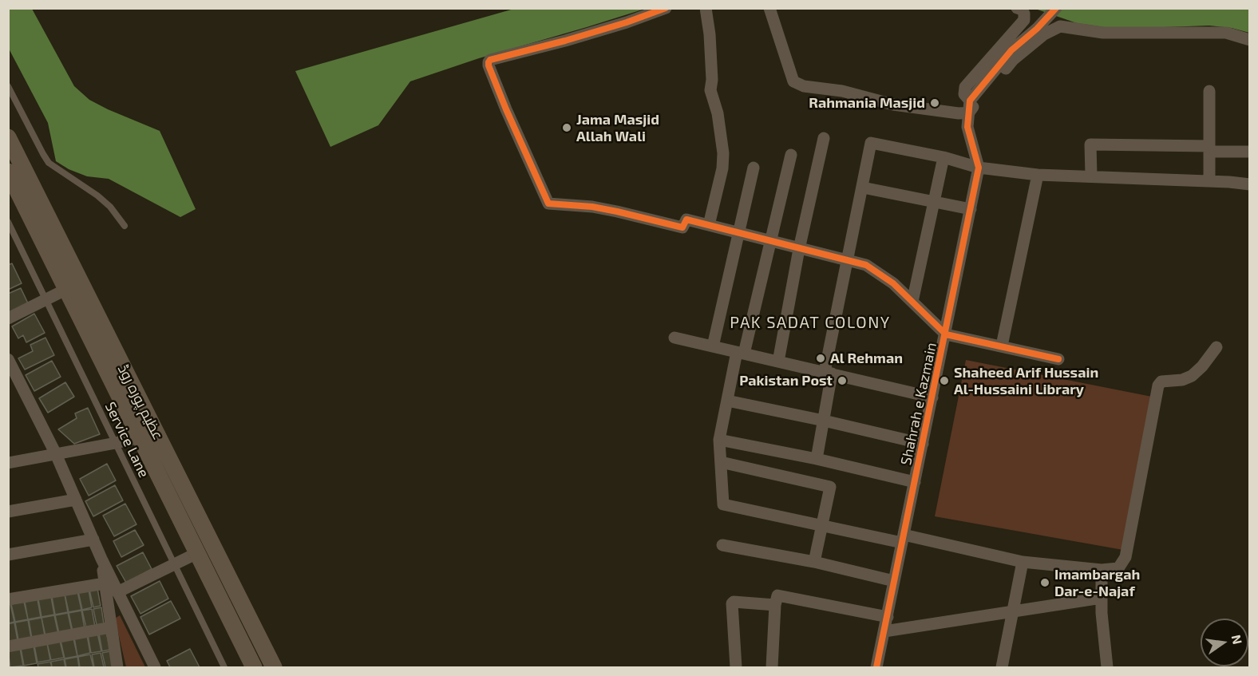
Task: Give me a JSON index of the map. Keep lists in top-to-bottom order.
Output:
{
  "streets": {
    "main road": ["عظیم پورہ روڈ"],
    "street": ["Shahrah e Kazmain"],
    "lane": ["Service Lane"]
  },
  "districts": ["PAK SADAT COLONY"],
  "places": [
    "Rahmania Masjid",
    "Jama Masjid Allah Wali",
    "Al Rehman",
    "Pakistan Post",
    "Shaheed Arif Hussain Al-Hussaini Library",
    "Imambargah Dar-e-Najaf"
  ],
  "north": "right"
}
